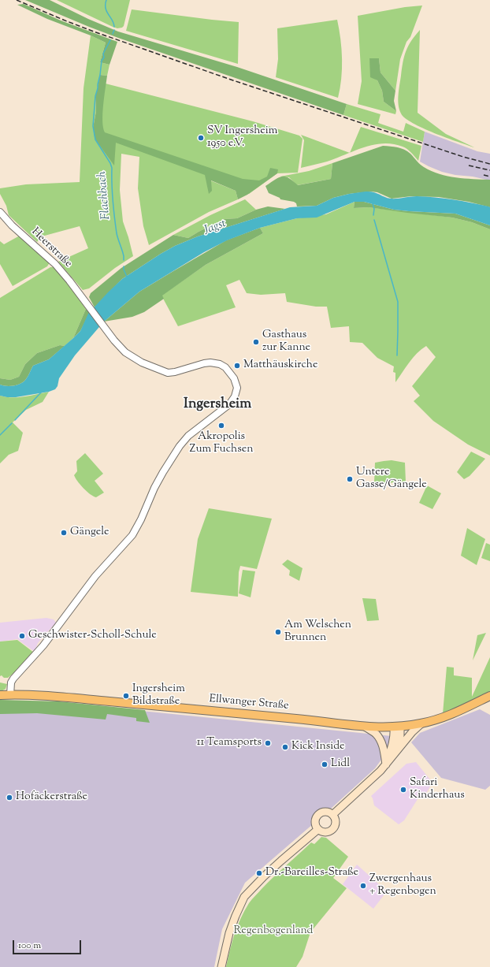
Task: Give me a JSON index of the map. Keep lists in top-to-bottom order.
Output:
{
  "streets": {
    "main road": ["Ellwanger Straße"],
    "street": ["Heerstraße"]
  },
  "crossings": [
    ["Heerstraße", "Ellwanger Straße"]
  ],
  "districts": ["Ingersheim"],
  "water": ["Flachbach", "Jagst"],
  "parks": ["Regenbogenland"],
  "places": [
    "SV Ingersheim 1950 e.V.",
    "Gasthaus zur Kanne",
    "Matthäuskirche",
    "Akropolis Zum Fuchsen",
    "Untere Gasse/Gängele",
    "Gängele",
    "Am Welschen Brunnen",
    "Geschwister-Scholl-Schule",
    "Ingersheim Bildstraße",
    "11 Teamsports",
    "Kick Inside",
    "Lidl",
    "Safari Kinderhaus",
    "Hofäckerstraße",
    "Dr.-Bareilles-Straße",
    "Zwergenhaus + Regenbogen"
  ],
  "scale_bar": "100 m"
}
